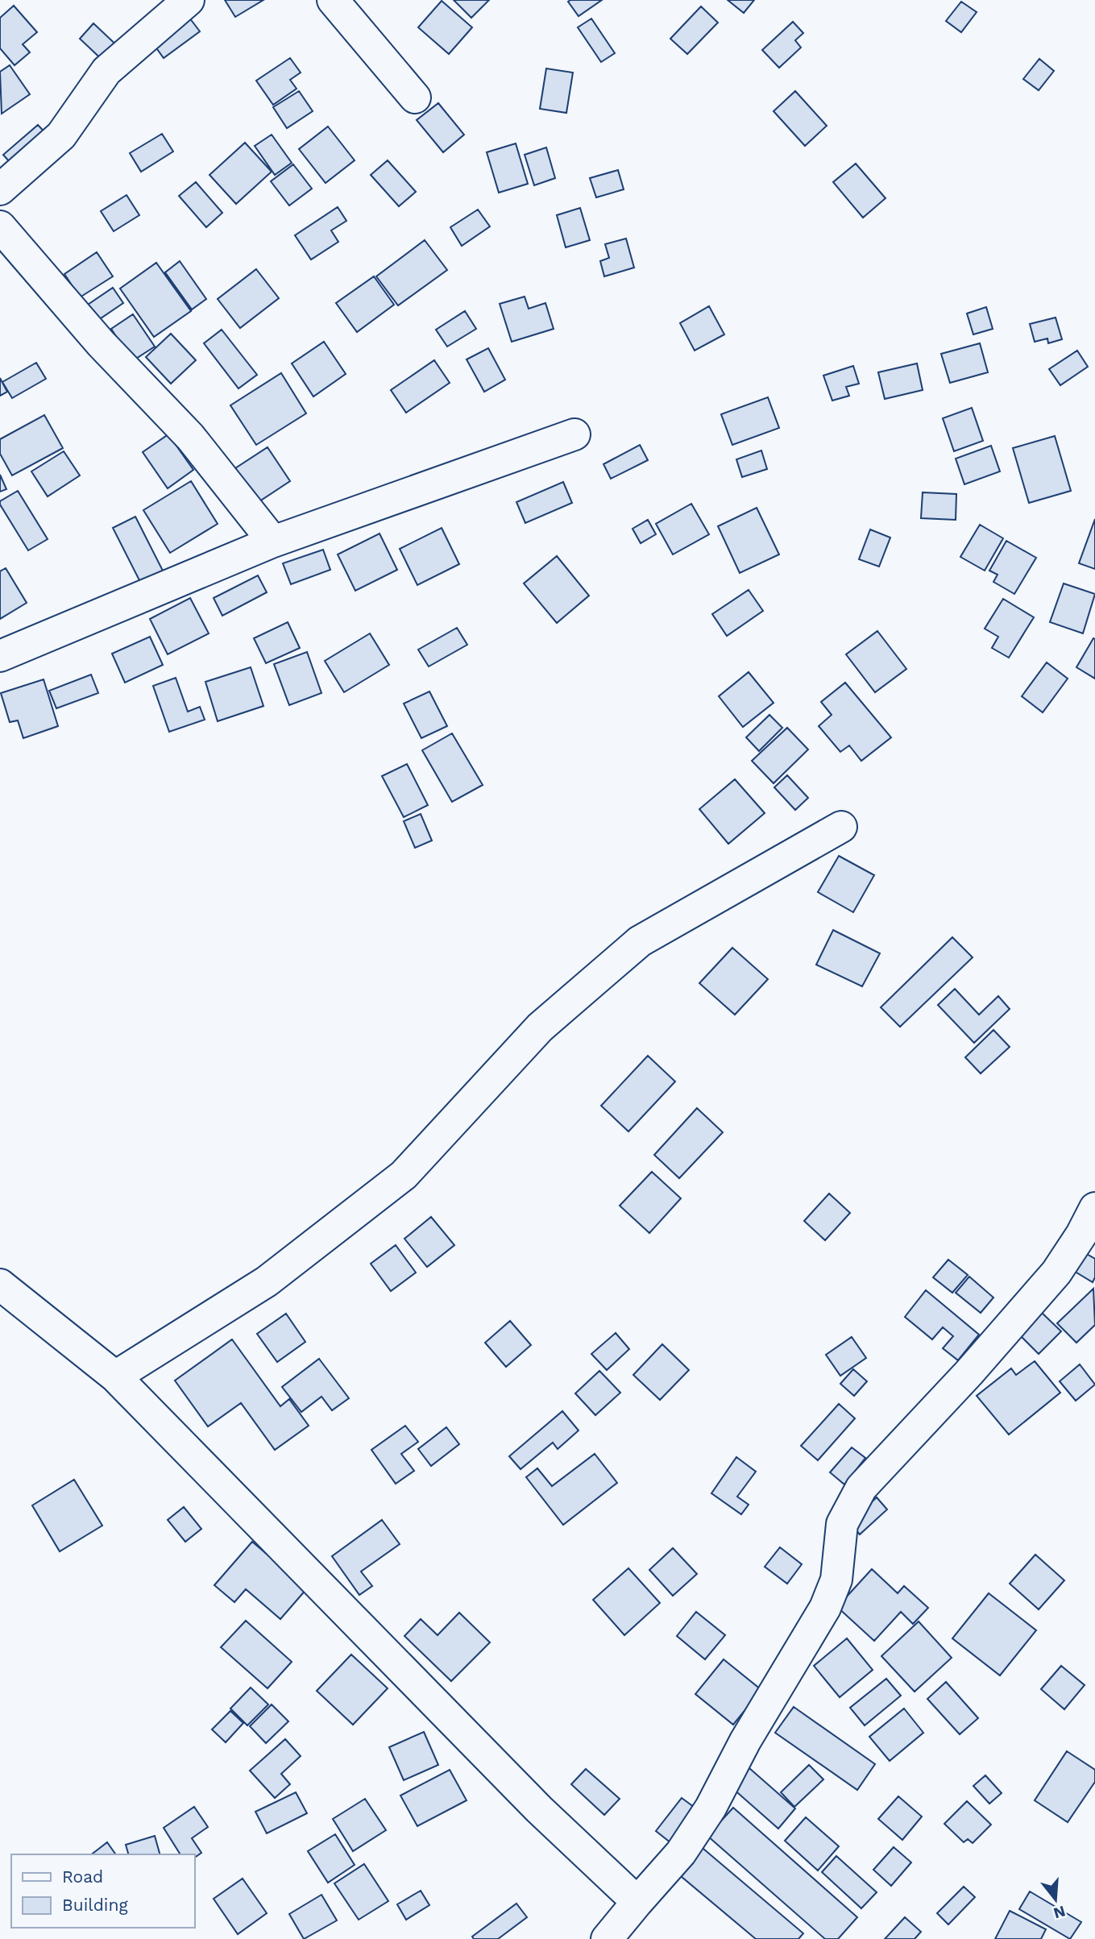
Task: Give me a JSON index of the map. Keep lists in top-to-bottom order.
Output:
{
  "legend": ["Road", "Building"],
  "north": "bottom"
}
